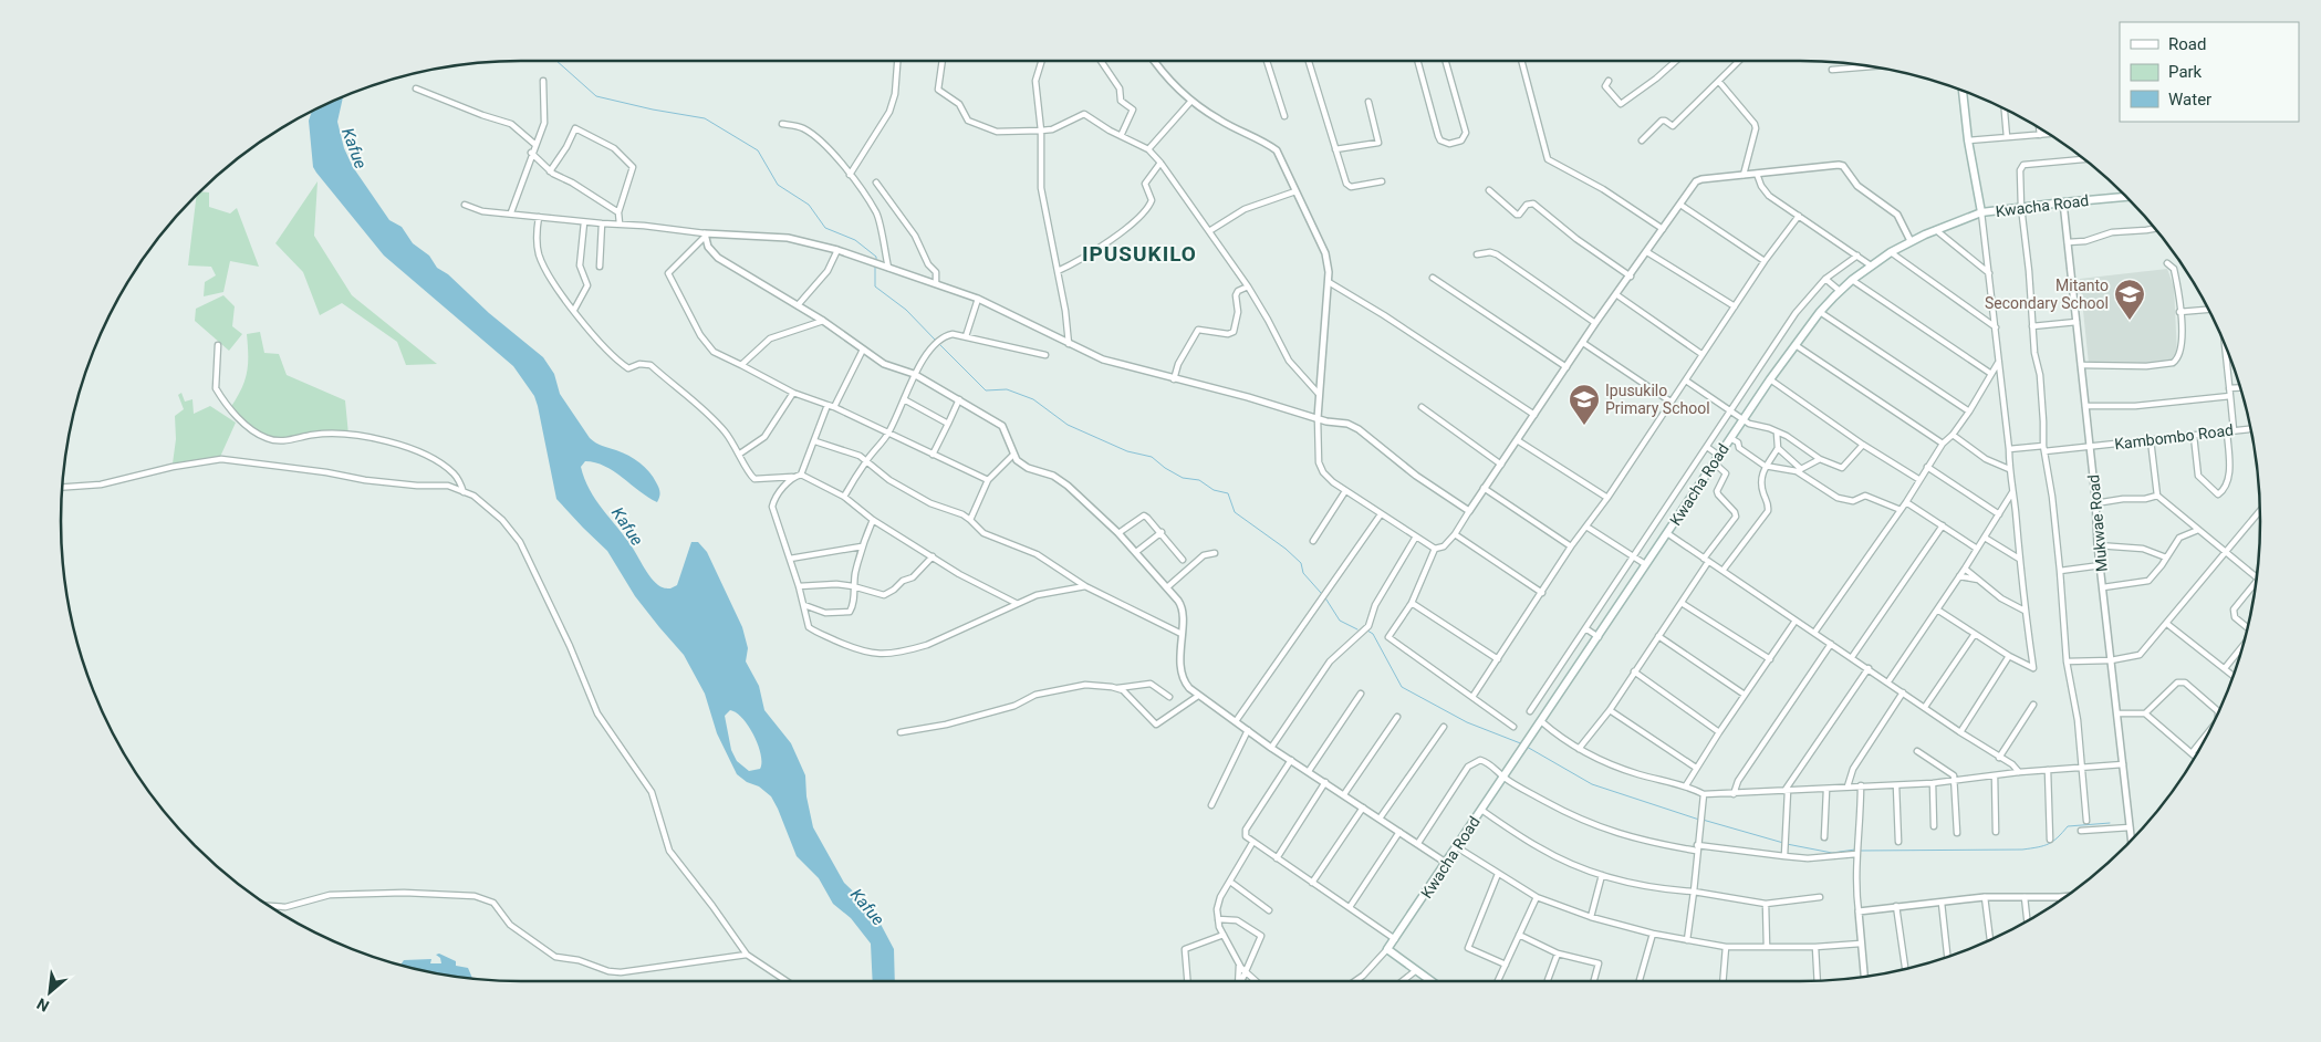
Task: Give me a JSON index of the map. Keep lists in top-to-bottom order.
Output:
{
  "streets": {
    "main road": ["Kwacha Road"],
    "street": ["Kambombo Road", "Mukwae Road"]
  },
  "crossings": [
    ["Kwacha Road", "Mukwae Road"],
    ["Kambombo Road", "Mukwae Road"]
  ],
  "districts": ["IPUSUKILO"],
  "water": ["Kafue"],
  "places": {
    "school or university": ["Mitanto Secondary School", "Ipusukilo Primary School"]
  },
  "legend": ["Road", "Park", "Water"],
  "north": "bottom left"
}
